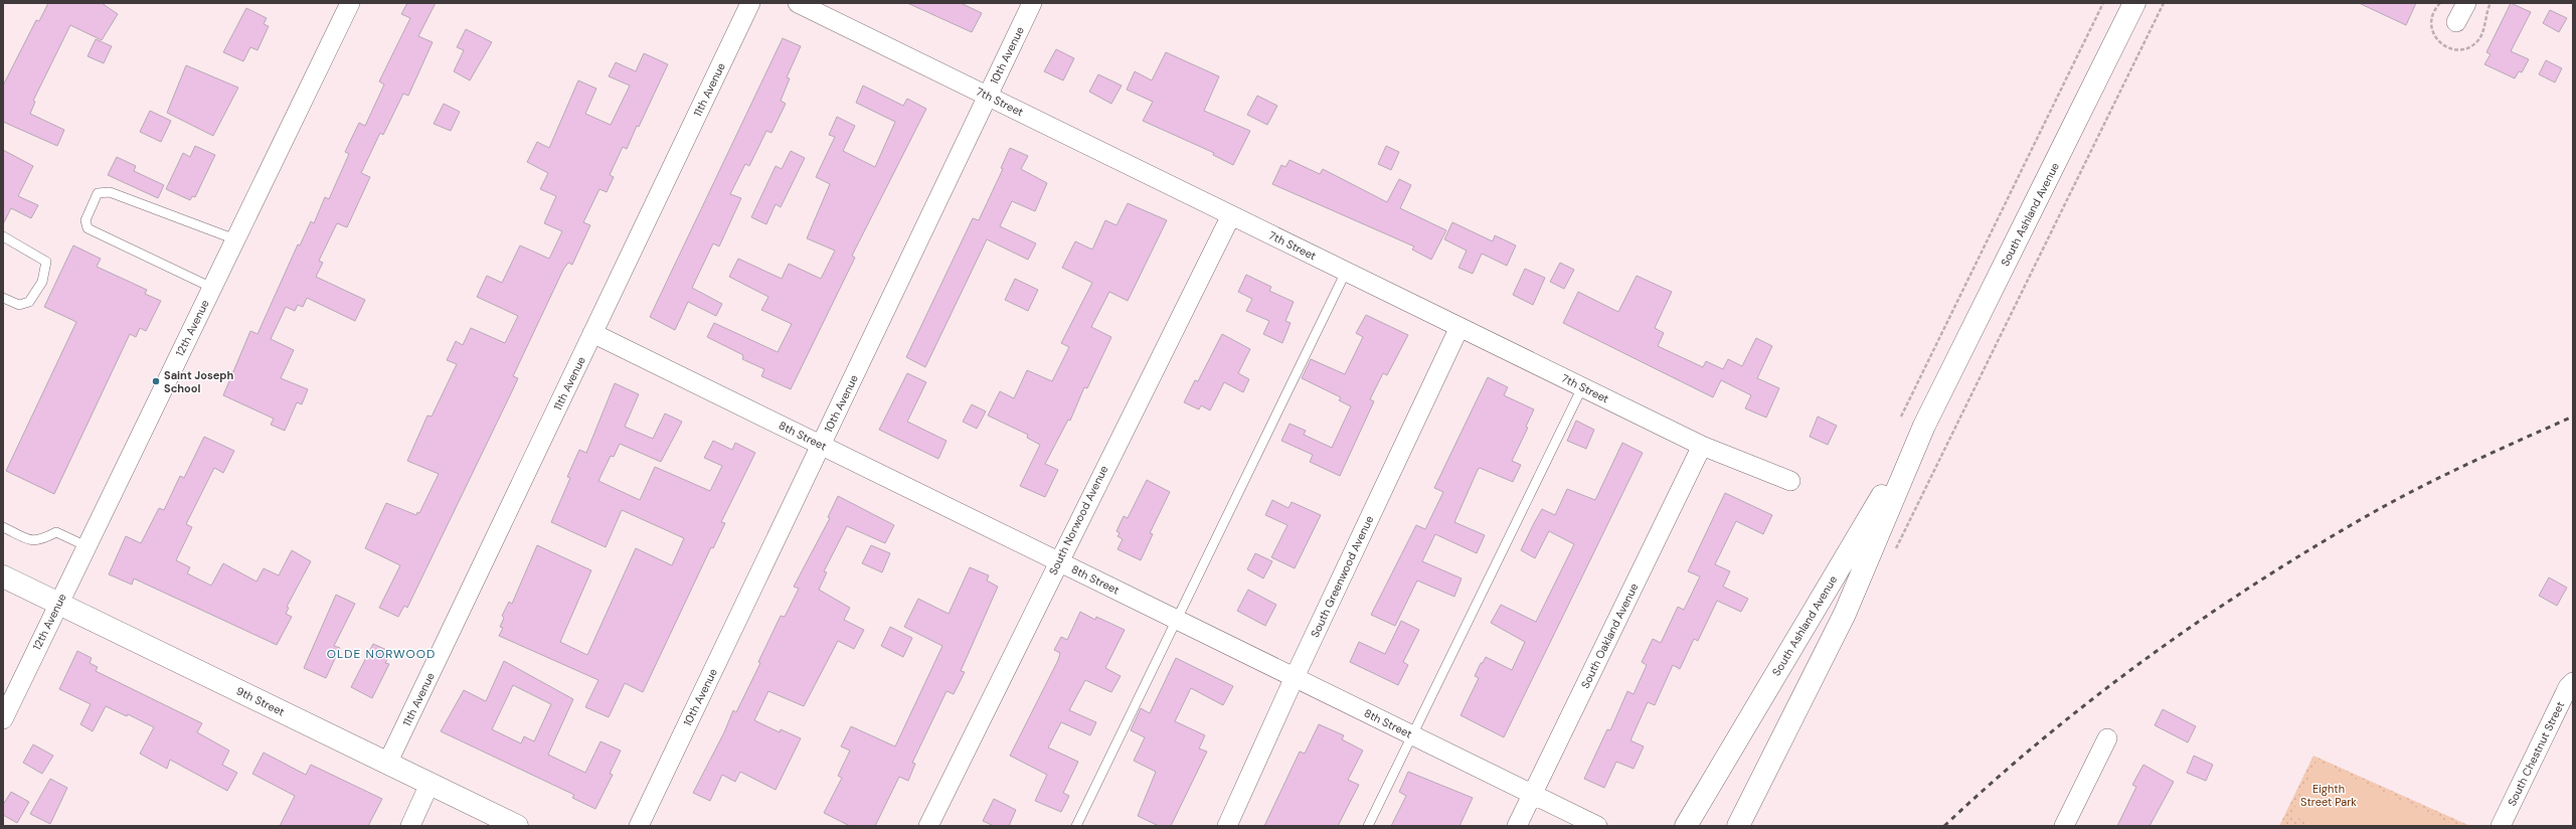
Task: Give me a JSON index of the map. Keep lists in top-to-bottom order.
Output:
{
  "streets": {
    "main road": ["South Ashland Avenue", "9th Street"],
    "street": [
      "10th Avenue",
      "11th Avenue",
      "7th Street",
      "12th Avenue",
      "8th Street",
      "South Norwood Avenue",
      "South Greenwood Avenue",
      "South Oakland Avenue",
      "South Chestnut Street"
    ]
  },
  "crossings": [
    ["10th Avenue", "7th Street"],
    ["10th Avenue", "8th Street"],
    ["11th Avenue", "8th Street"],
    ["11th Avenue", "9th Street"],
    ["7th Street", "South Norwood Avenue"],
    ["7th Street", "South Greenwood Avenue"],
    ["7th Street", "South Oakland Avenue"],
    ["12th Avenue", "9th Street"],
    ["8th Street", "South Norwood Avenue"],
    ["8th Street", "South Greenwood Avenue"],
    ["8th Street", "South Oakland Avenue"]
  ],
  "districts": ["OLDE NORWOOD"],
  "parks": ["Eighth Street Park"],
  "places": ["Saint Joseph School"]
}
